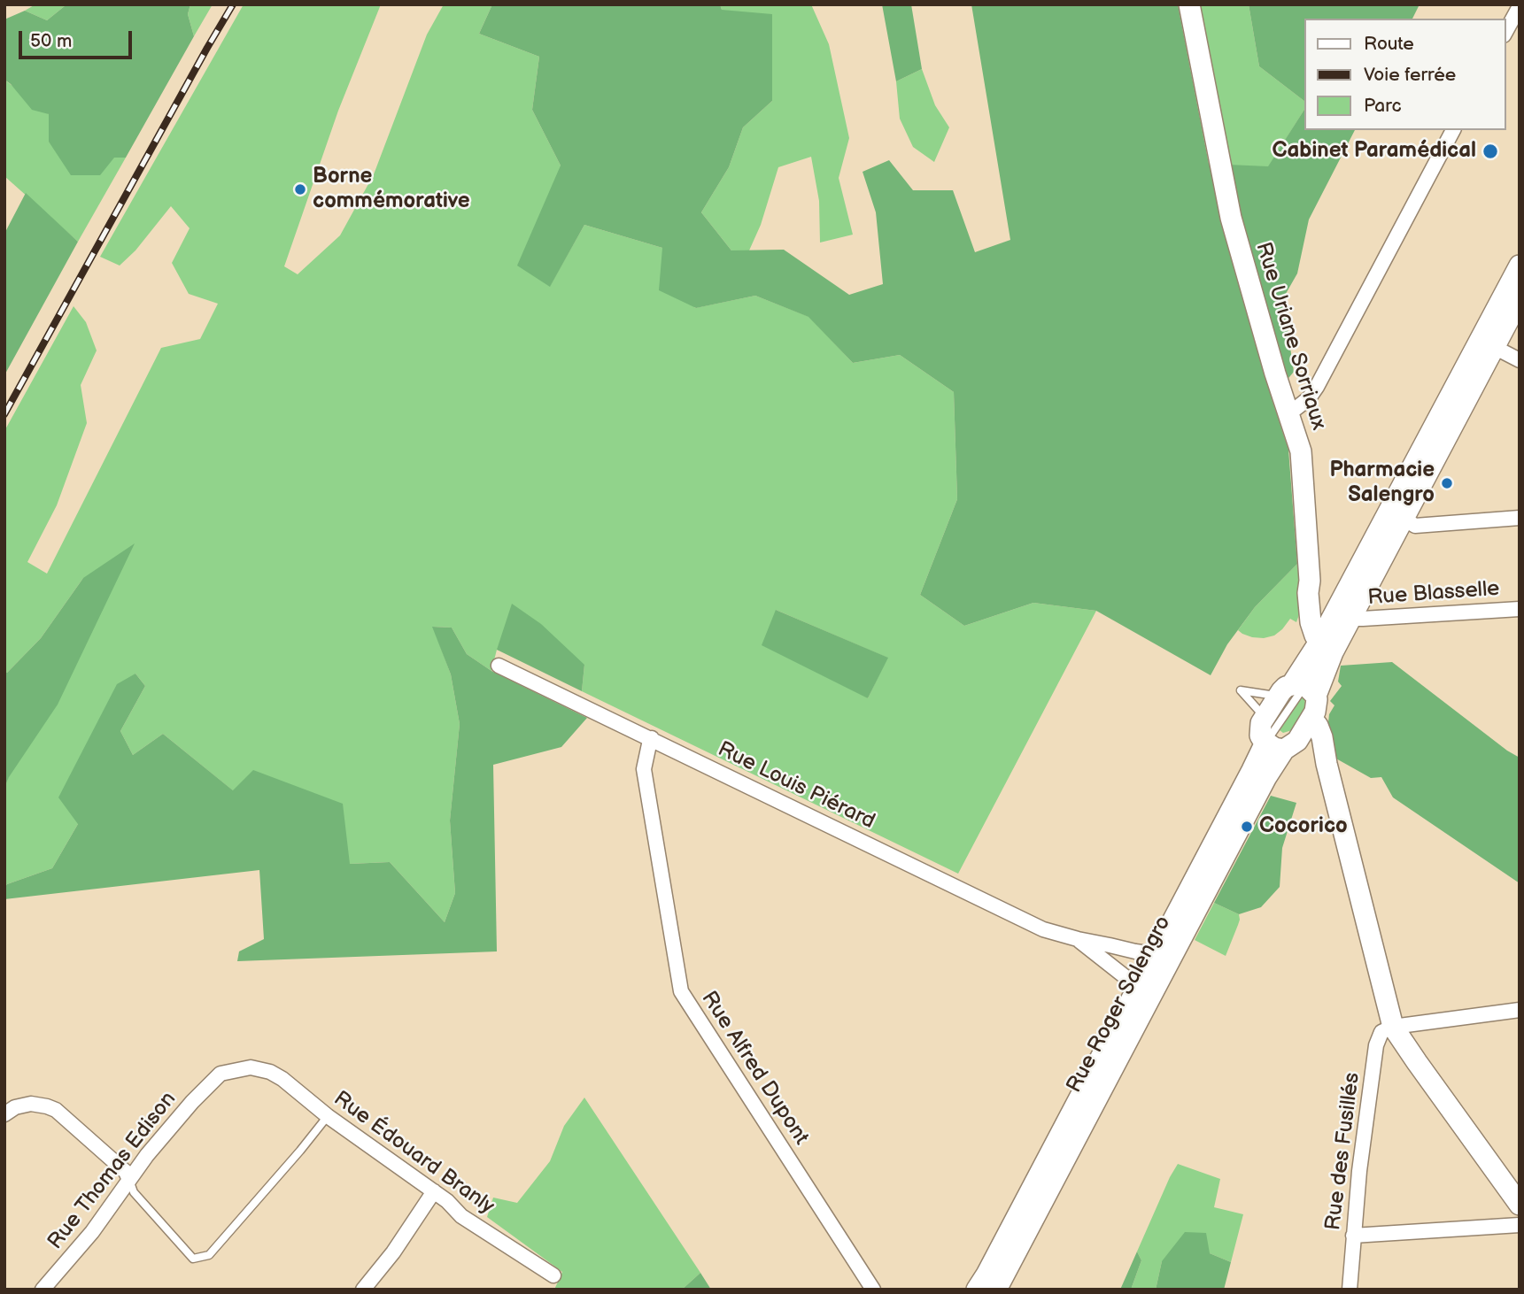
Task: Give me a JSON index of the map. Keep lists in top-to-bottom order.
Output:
{
  "streets": {
    "main road": ["Rue Uriane Sorriaux", "Rue Roger Salengro"],
    "street": [
      "Rue Blasselle",
      "Rue Louis Piérard",
      "Rue Alfred Dupont",
      "Rue des Fusillés",
      "Rue Édouard Branly",
      "Rue Thomas Edison"
    ]
  },
  "crossings": [
    ["Rue Louis Piérard", "Rue Roger Salengro"],
    ["Rue Louis Piérard", "Rue Alfred Dupont"],
    ["Rue Édouard Branly", "Rue Thomas Edison"]
  ],
  "places": [
    "Cabinet Paramédical",
    "Borne commémorative",
    "Pharmacie Salengro",
    "Cocorico"
  ],
  "legend": ["Route", "Voie ferrée", "Parc"],
  "scale_bar": "50 m"
}
